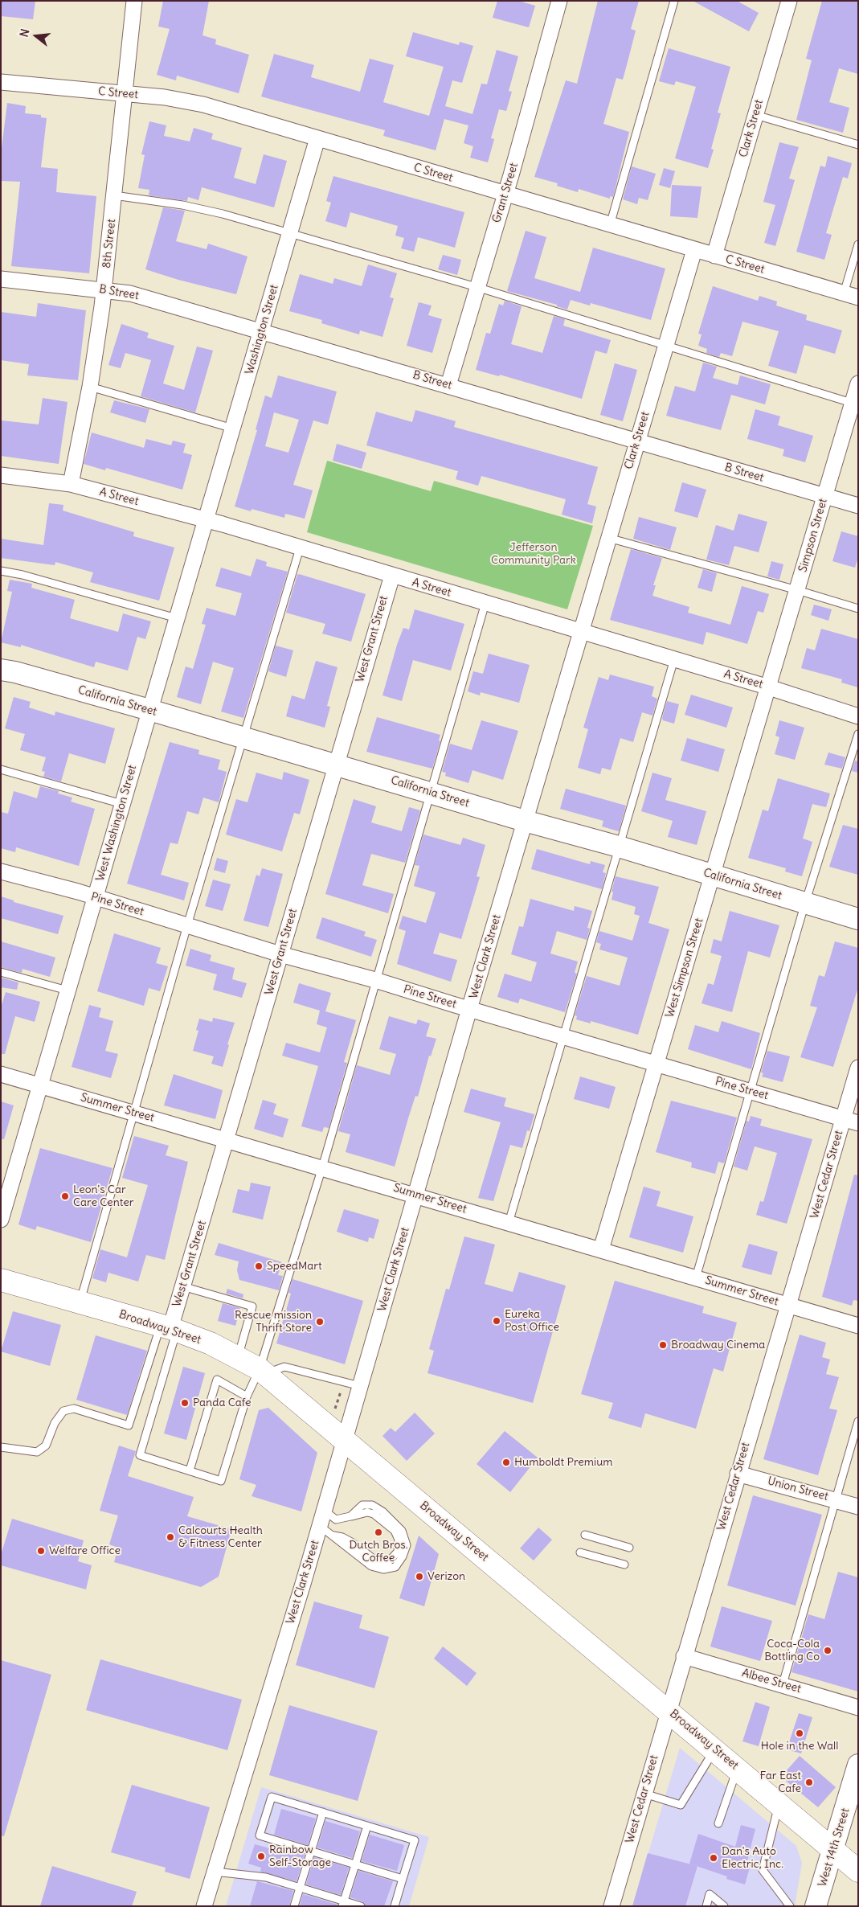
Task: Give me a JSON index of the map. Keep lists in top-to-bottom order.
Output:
{
  "streets": {
    "highway": ["Broadway Street"],
    "street": [
      "C Street",
      "Clark Street",
      "Grant Street",
      "8th Street",
      "B Street",
      "Washington Street",
      "A Street",
      "Simpson Street",
      "West Grant Street",
      "California Street",
      "West Washington Street",
      "Pine Street",
      "West Clark Street",
      "West Simpson Street",
      "Summer Street",
      "West Cedar Street",
      "Union Street",
      "Albee Street",
      "West 14th Street"
    ]
  },
  "crossings": [
    ["C Street", "Clark Street"],
    ["C Street", "Grant Street"],
    ["C Street", "8th Street"],
    ["C Street", "Washington Street"],
    ["Clark Street", "B Street"],
    ["Clark Street", "A Street"],
    ["Clark Street", "West Clark Street"],
    ["Grant Street", "B Street"],
    ["8th Street", "B Street"],
    ["8th Street", "A Street"],
    ["B Street", "Washington Street"],
    ["B Street", "Simpson Street"],
    ["Washington Street", "A Street"],
    ["Washington Street", "West Washington Street"],
    ["A Street", "Simpson Street"],
    ["A Street", "West Grant Street"],
    ["A Street", "West Washington Street"],
    ["A Street", "West Clark Street"],
    ["A Street", "West Simpson Street"],
    ["Simpson Street", "West Simpson Street"],
    ["West Grant Street", "California Street"],
    ["West Grant Street", "Pine Street"],
    ["West Grant Street", "Summer Street"],
    ["West Grant Street", "Broadway Street"],
    ["California Street", "West Washington Street"],
    ["California Street", "West Clark Street"],
    ["California Street", "West Simpson Street"],
    ["West Washington Street", "Pine Street"],
    ["West Washington Street", "Summer Street"],
    ["Pine Street", "West Clark Street"],
    ["Pine Street", "West Simpson Street"],
    ["Pine Street", "West Cedar Street"],
    ["West Clark Street", "Summer Street"],
    ["West Clark Street", "Broadway Street"],
    ["West Simpson Street", "Summer Street"],
    ["Summer Street", "West Cedar Street"],
    ["West Cedar Street", "Broadway Street"],
    ["West Cedar Street", "Union Street"],
    ["West Cedar Street", "Albee Street"],
    ["Broadway Street", "West 14th Street"]
  ],
  "parks": ["Jefferson Community Park"],
  "places": [
    "Leon's Car Care Center",
    "SpeedMart",
    "Eureka Post Office",
    "Rescue mission Thrift Store",
    "Broadway Cinema",
    "Panda Cafe",
    "Humboldt Premium",
    "Dutch Bros. Coffee",
    "Calcourts Health & Fitness Center",
    "Welfare Office",
    "Verizon",
    "Coca-Cola Bottling Co",
    "Hole in the Wall",
    "Far East Cafe",
    "Rainbow Self-Storage",
    "Dan's Auto Electric, Inc."
  ],
  "north": "left"
}
